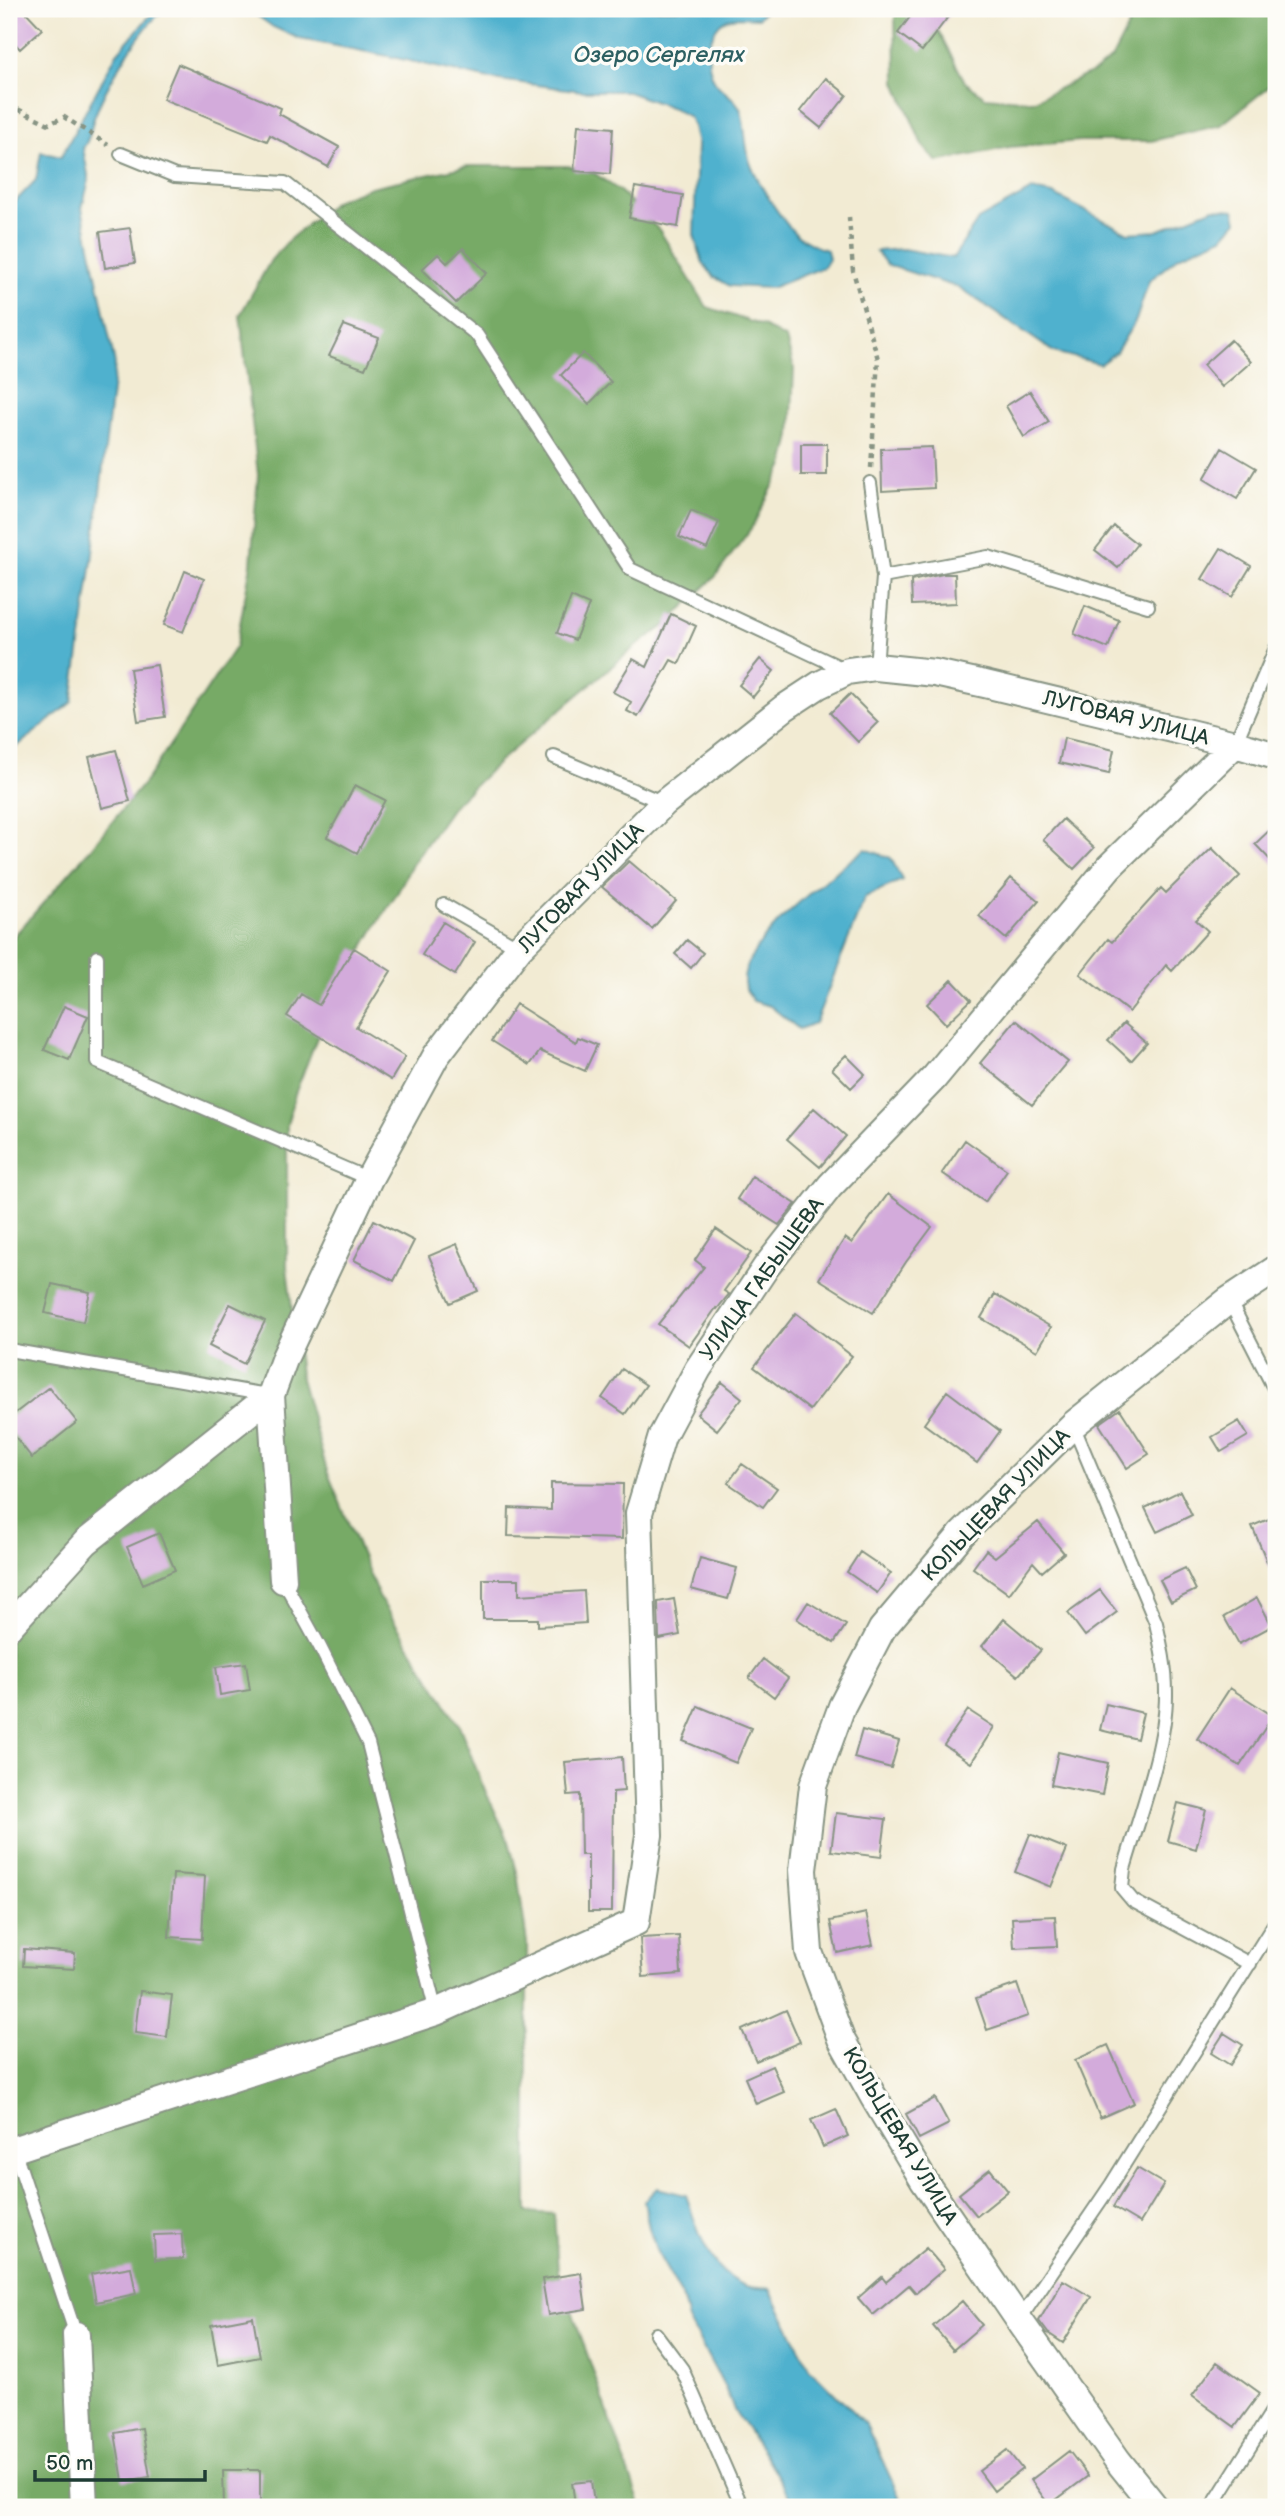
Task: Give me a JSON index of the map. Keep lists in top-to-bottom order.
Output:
{
  "streets": {
    "street": ["ЛУГОВАЯ УЛИЦА", "УЛИЦА ГАБЫШЕВА", "КОЛЬЦЕВАЯ УЛИЦА"]
  },
  "crossings": [
    ["ЛУГОВАЯ УЛИЦА", "УЛИЦА ГАБЫШЕВА"]
  ],
  "water": ["Озеро Сергелях"],
  "scale_bar": "50 m"
}
